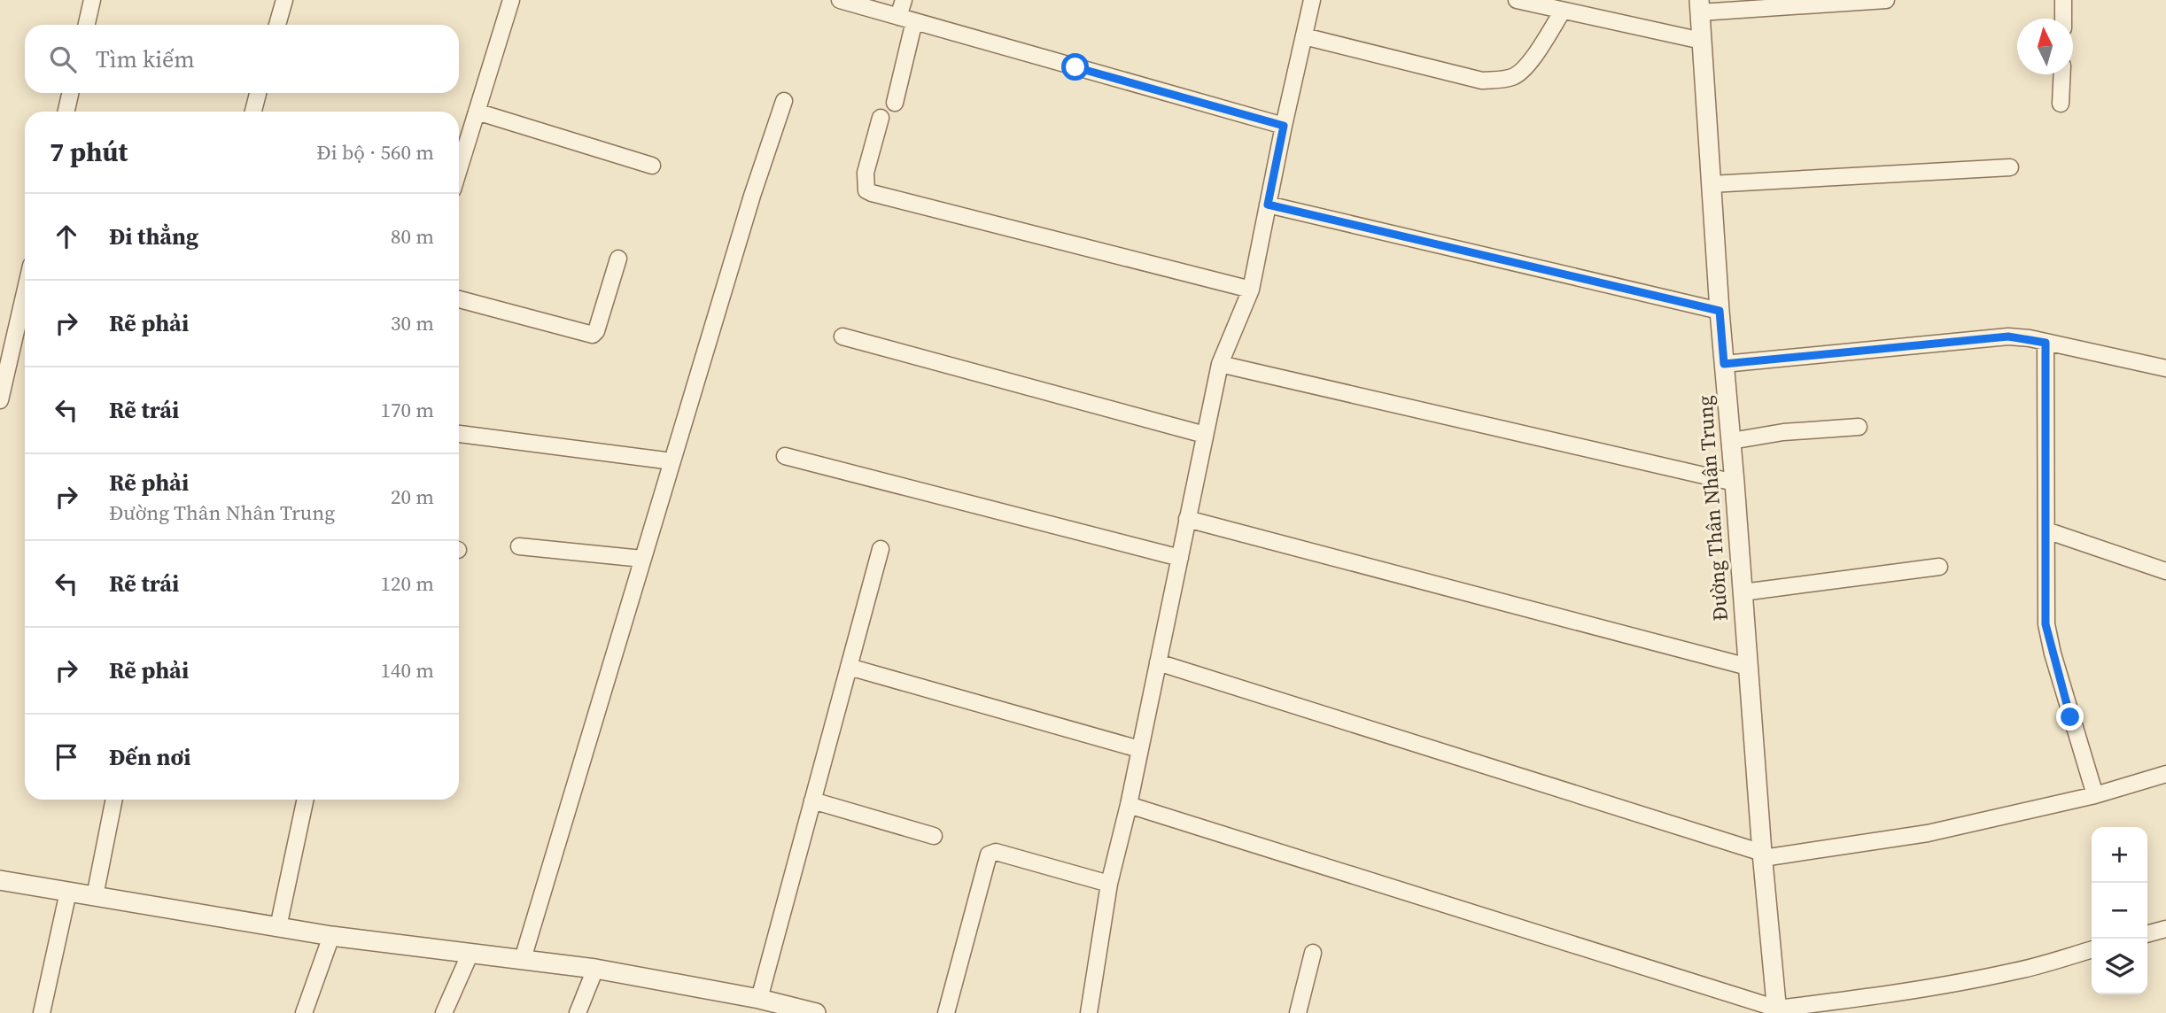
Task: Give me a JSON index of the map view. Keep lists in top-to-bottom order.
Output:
{
  "streets": {
    "street": ["Đường Thân Nhân Trung"]
  },
  "north": "top",
  "page": {
    "search": "Tìm kiếm",
    "heading": ["7 phút", "Đi bộ · 560 m"],
    "list": [
      ["Đi thẳng", "80 m"],
      ["Rẽ phải", "30 m"],
      ["Rẽ trái", "170 m"],
      ["Rẽ phải", "Đường Thân Nhân Trung", "20 m"],
      ["Rẽ trái", "120 m"],
      ["Rẽ phải", "140 m"],
      "Đến nơi"
    ],
    "map_buttons": ["+", "−"]
  }
}
